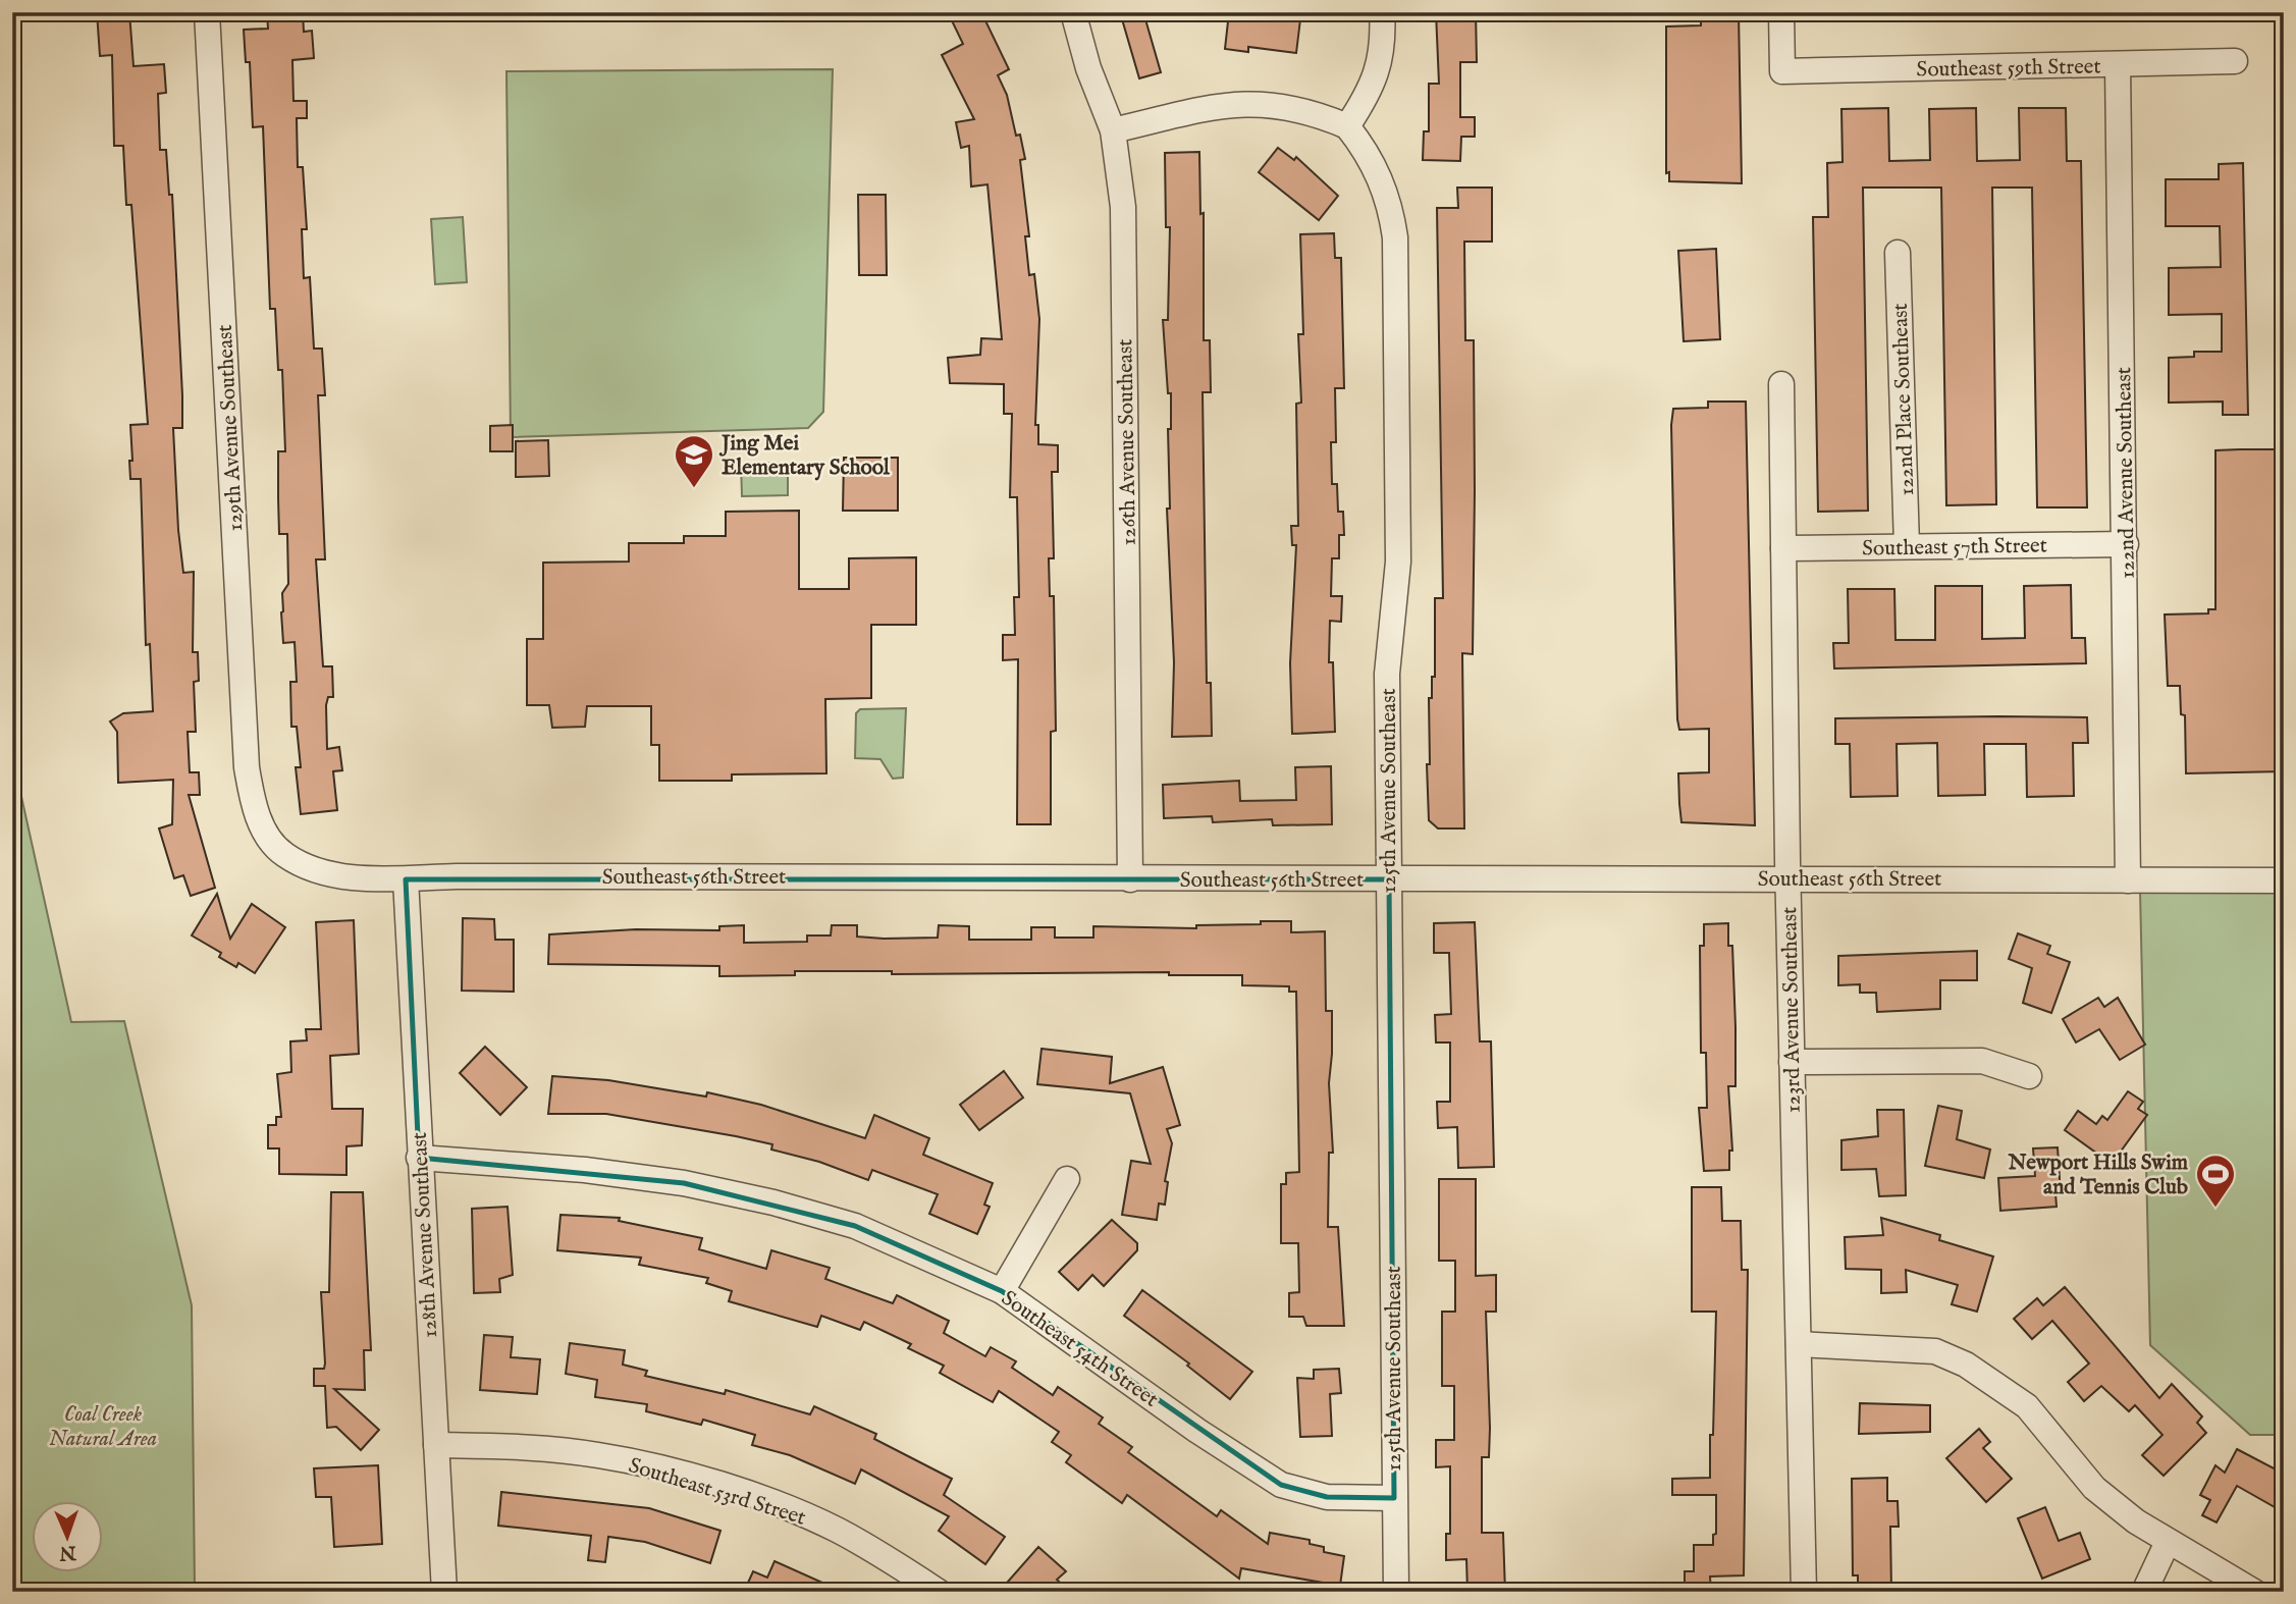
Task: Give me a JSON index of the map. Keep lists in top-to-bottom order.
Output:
{
  "streets": {
    "street": [
      "Southeast 59th Street",
      "122nd Place Southeast",
      "129th Avenue Southeast",
      "126th Avenue Southeast",
      "122nd Avenue Southeast",
      "Southeast 57th Street",
      "125th Avenue Southeast",
      "Southeast 56th Street",
      "123rd Avenue Southeast",
      "128th Avenue Southeast",
      "Southeast 54th Street",
      "Southeast 53rd Street"
    ]
  },
  "crossings": [
    ["Southeast 59th Street", "122nd Avenue Southeast"],
    ["122nd Place Southeast", "Southeast 57th Street"],
    ["129th Avenue Southeast", "Southeast 56th Street"],
    ["126th Avenue Southeast", "Southeast 56th Street"],
    ["122nd Avenue Southeast", "Southeast 57th Street"],
    ["122nd Avenue Southeast", "Southeast 56th Street"],
    ["Southeast 57th Street", "123rd Avenue Southeast"],
    ["125th Avenue Southeast", "Southeast 56th Street"],
    ["125th Avenue Southeast", "Southeast 54th Street"],
    ["Southeast 56th Street", "123rd Avenue Southeast"],
    ["Southeast 56th Street", "128th Avenue Southeast"],
    ["128th Avenue Southeast", "Southeast 54th Street"],
    ["128th Avenue Southeast", "Southeast 53rd Street"]
  ],
  "parks": ["Coal Creek Natural Area"],
  "places": {
    "school or university": ["Jing Mei Elementary School"],
    "sports": ["Newport Hills Swim and Tennis Club"]
  },
  "north": "bottom"
}
